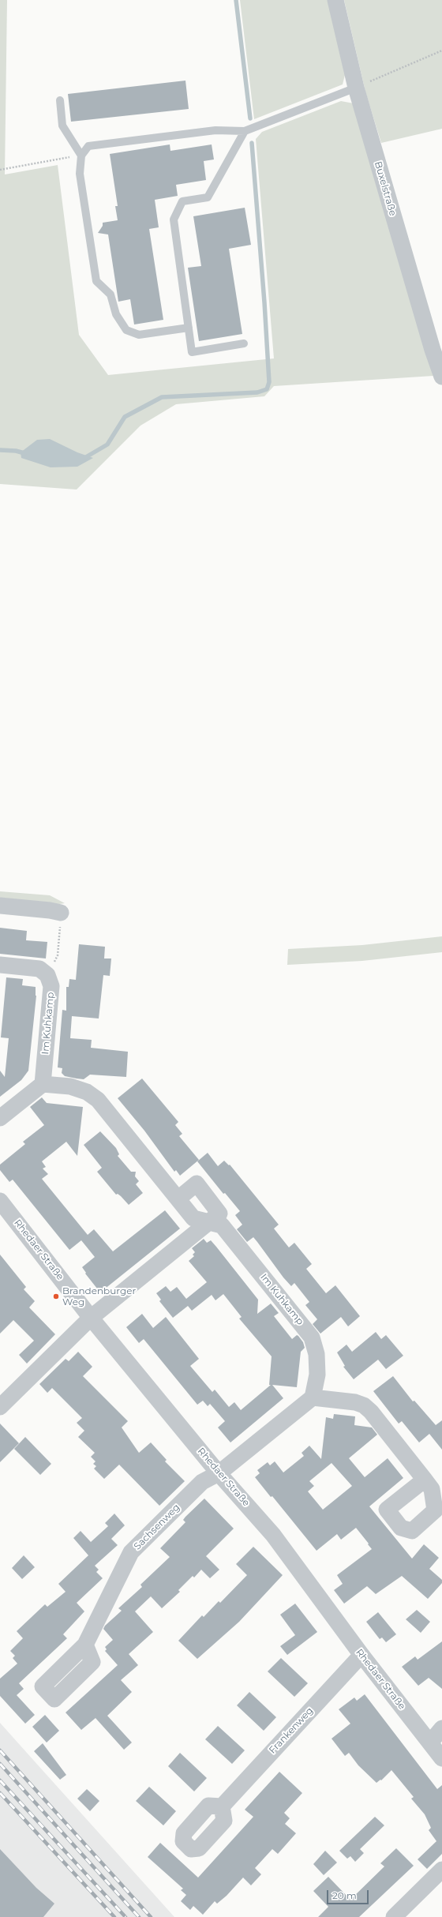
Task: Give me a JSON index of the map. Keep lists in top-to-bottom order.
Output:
{
  "streets": {
    "street": [
      "Buxelstraße",
      "Im Kuhkamp",
      "Rhedaer Straße",
      "Sachsenweg",
      "Frankenweg"
    ]
  },
  "crossings": [
    ["Rhedaer Straße", "Sachsenweg"],
    ["Rhedaer Straße", "Frankenweg"]
  ],
  "places": ["Brandenburger Weg"],
  "scale_bar": "20 m"
}
